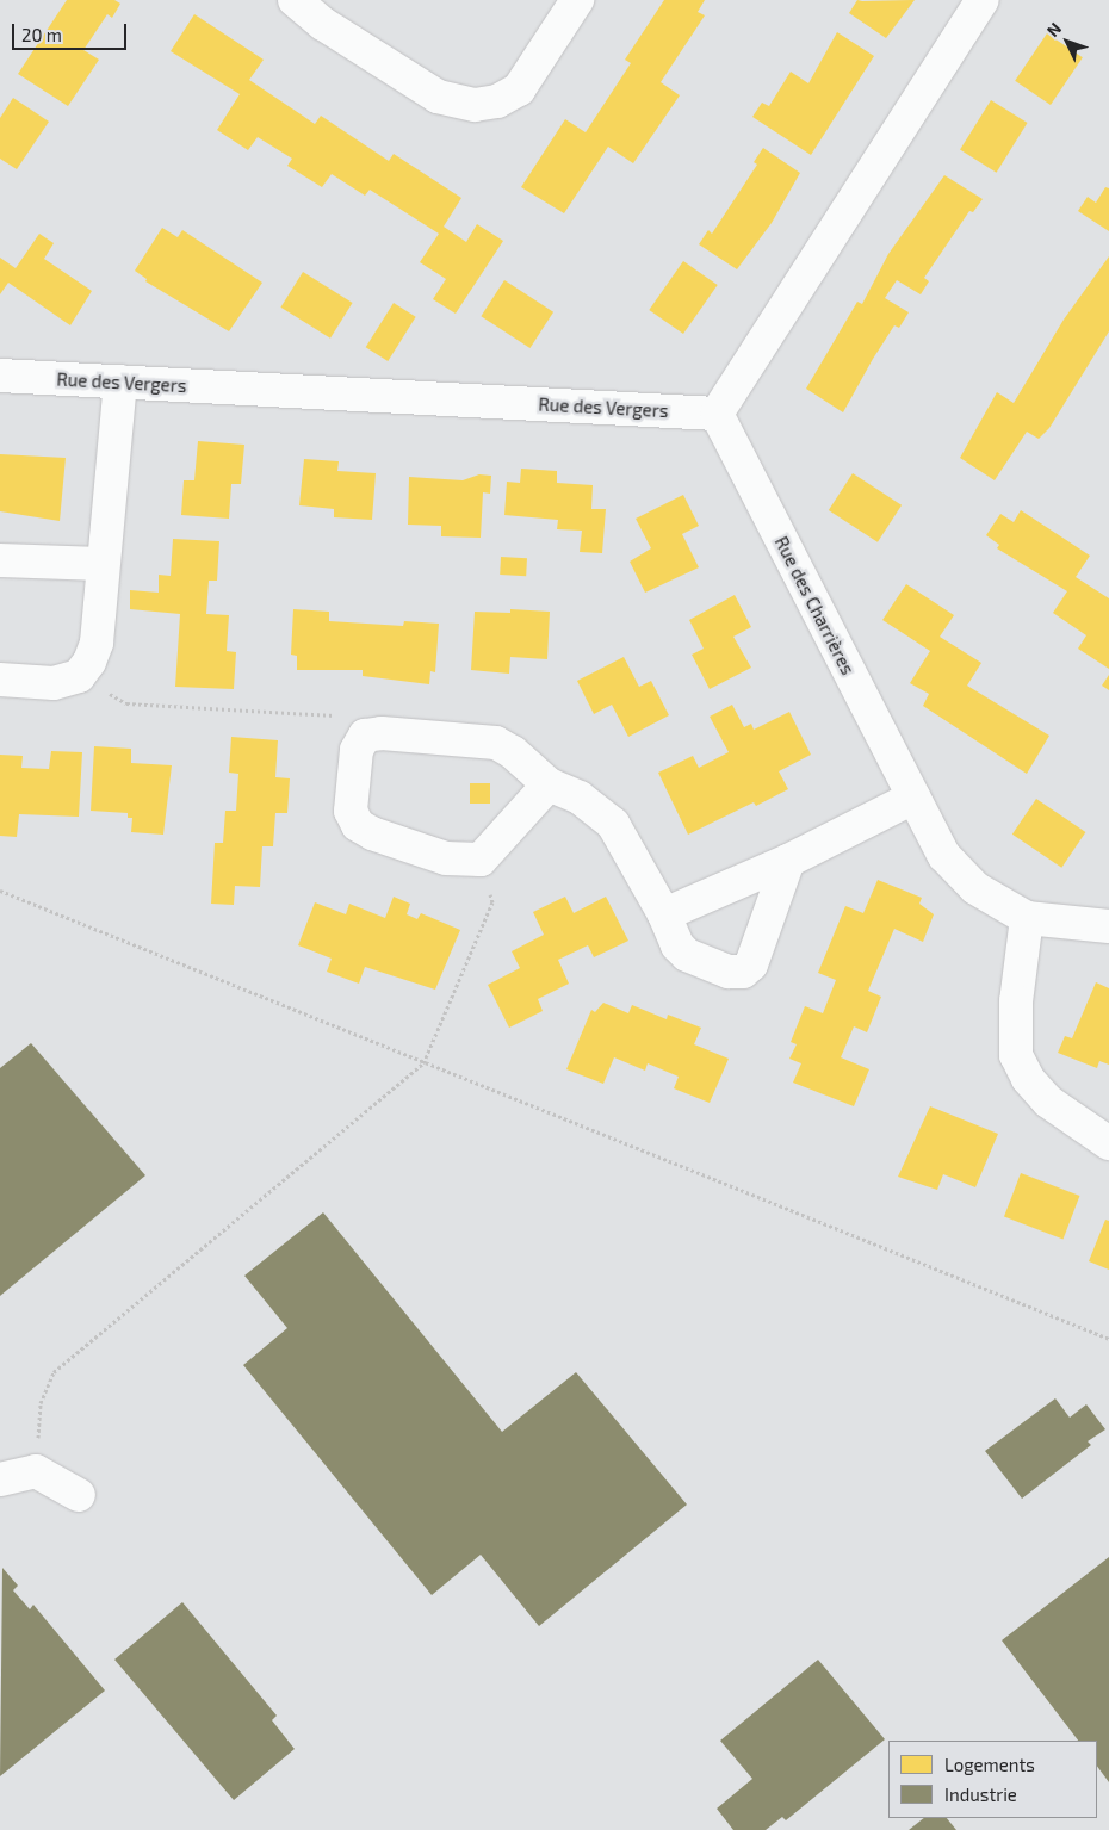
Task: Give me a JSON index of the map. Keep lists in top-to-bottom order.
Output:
{
  "streets": {
    "street": ["Rue des Vergers", "Rue des Charrières"]
  },
  "crossings": [
    ["Rue des Vergers", "Rue des Charrières"]
  ],
  "legend": ["Logements", "Industrie"],
  "scale_bar": "20 m",
  "north": "top left"
}
